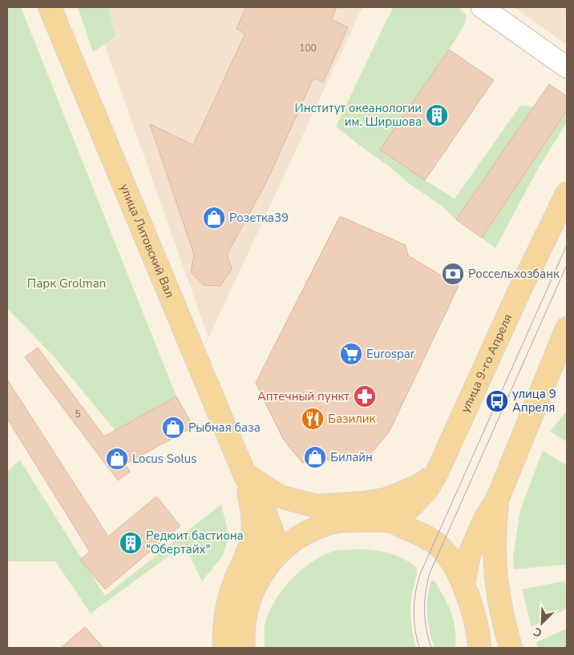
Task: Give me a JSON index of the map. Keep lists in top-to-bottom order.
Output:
{
  "streets": {
    "main road": ["улица Литовский Вал", "улица 9-го Апреля"]
  },
  "parks": ["Парк Grolman"],
  "places": {
    "building": ["Институт океанологии им. Ширшова", "Редюит бастиона \"Обертайх\""],
    "shop": [
      "Розетка39",
      "Рыбная база",
      "Билайн",
      "Locus Solus"
    ],
    "bank": ["Россельхозбанк"],
    "supermarket": ["Eurospar"],
    "pharmacy": ["Аптечный пункт"],
    "bus stop": ["улица 9 Апреля"],
    "restaurant": ["Базилик"]
  },
  "house_numbers": ["100", "5"],
  "north": "bottom left"
}
